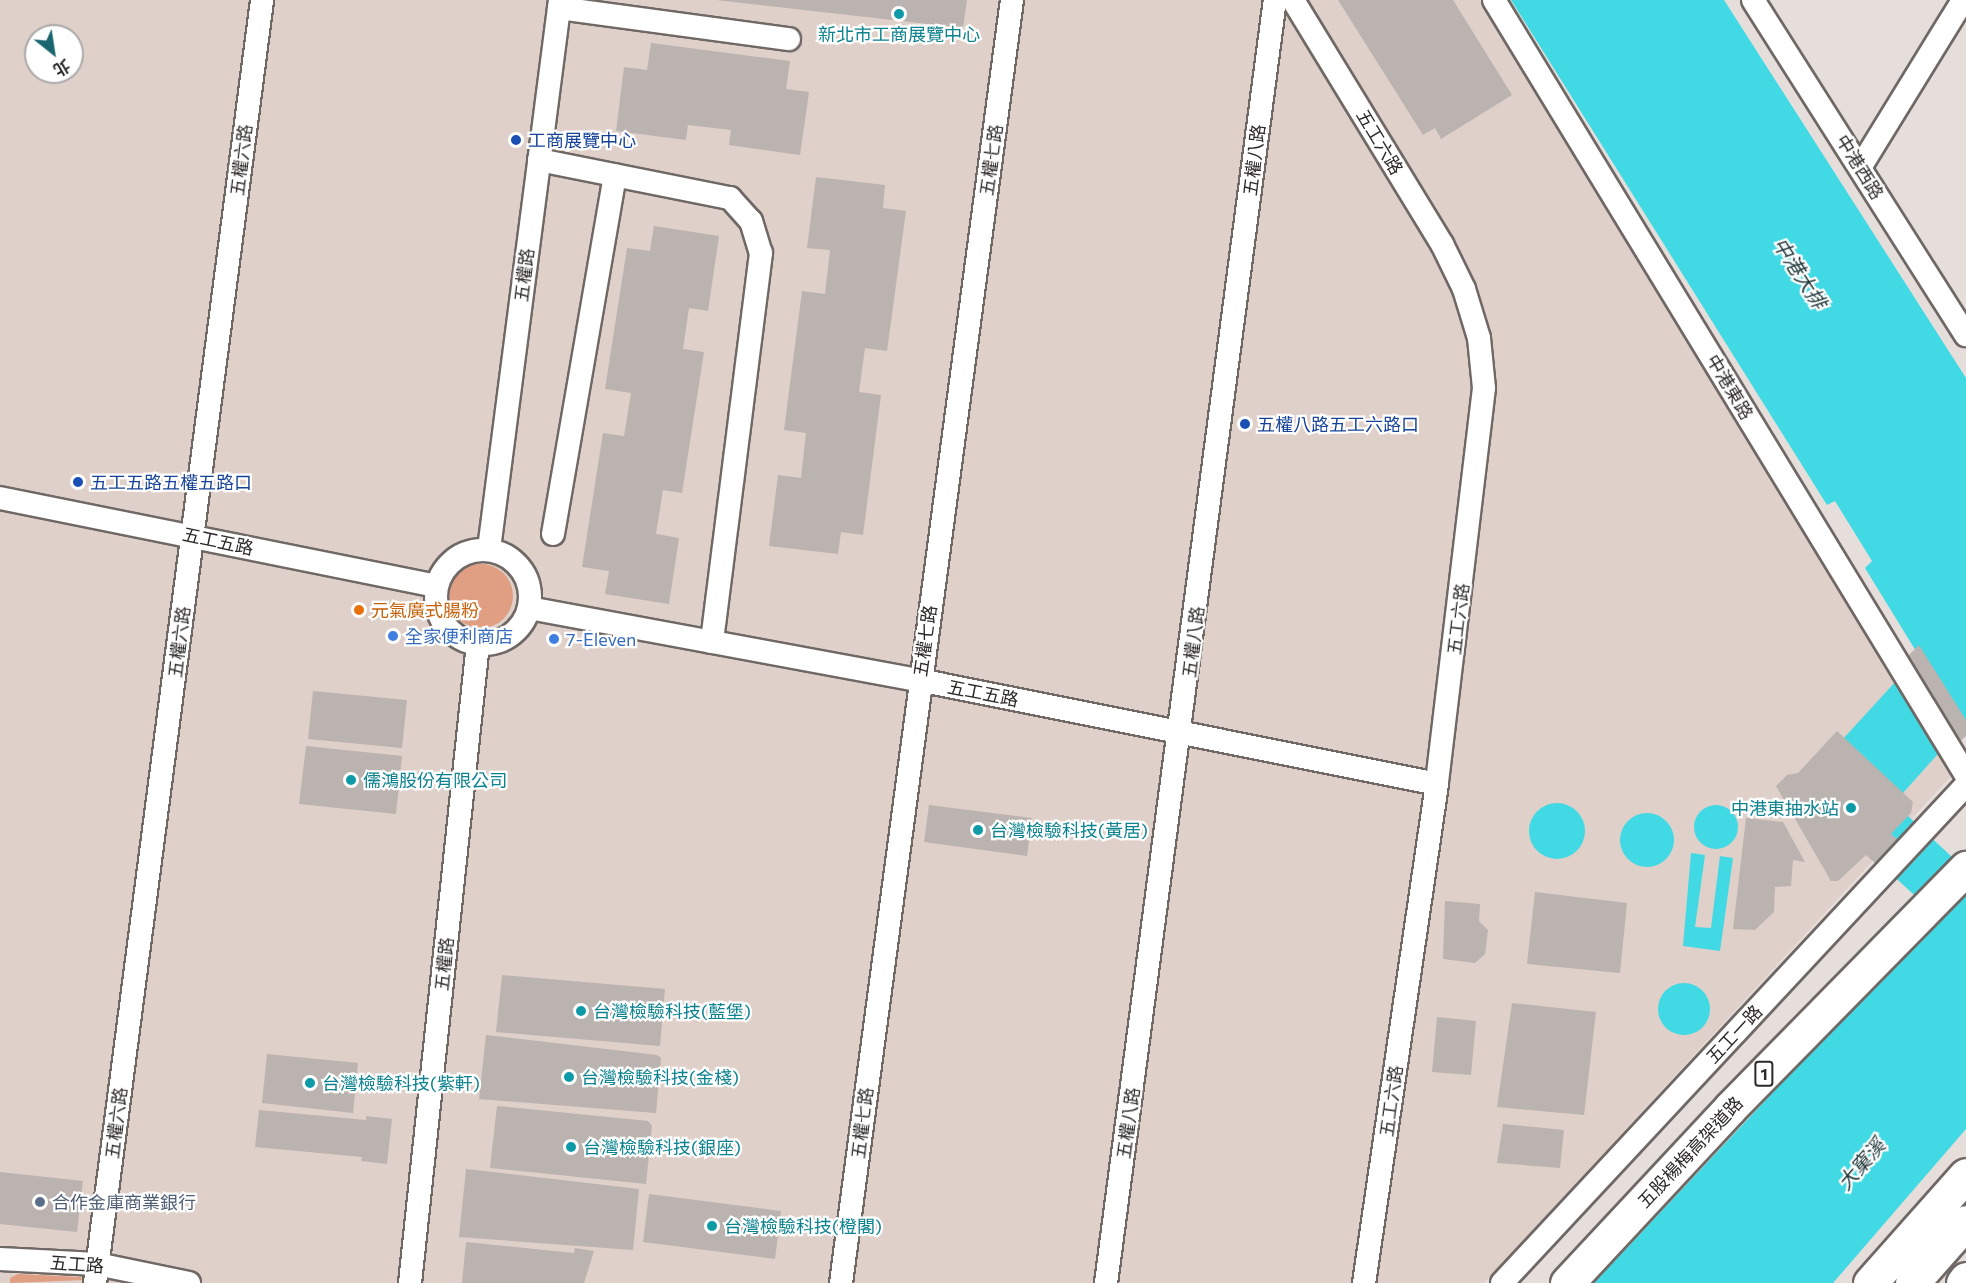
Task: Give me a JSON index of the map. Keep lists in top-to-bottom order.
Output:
{
  "streets": {
    "highway": ["1", "五股楊梅高架道路"],
    "street": [
      "五工六路",
      "五權六路",
      "五權七路",
      "五權八路",
      "中港西路",
      "五權路",
      "中港東路",
      "五工五路",
      "五工一路",
      "五工路"
    ]
  },
  "crossings": [
    ["五工六路", "五工五路"],
    ["五權六路", "五工五路"],
    ["五權六路", "五工路"],
    ["五權七路", "五工五路"],
    ["五權八路", "五工五路"],
    ["五權路", "五工五路"]
  ],
  "water": ["中港大排", "大窠溪"],
  "places": [
    "新北市工商展覽中心",
    "工商展覽中心",
    "五權八路五工六路口",
    "五工五路五權五路口",
    "元氣廣式腸粉",
    "全家便利商店",
    "7-Eleven",
    "儒鴻股份有限公司",
    "中港東抽水站",
    "台灣檢驗科技(黃居)",
    "台灣檢驗科技(藍堡)",
    "台灣檢驗科技(金棧)",
    "台灣檢驗科技(紫軒)",
    "台灣檢驗科技(銀座)",
    "合作金庫商業銀行",
    "台灣檢驗科技(橙閣)"
  ],
  "north": "bottom right"
}
